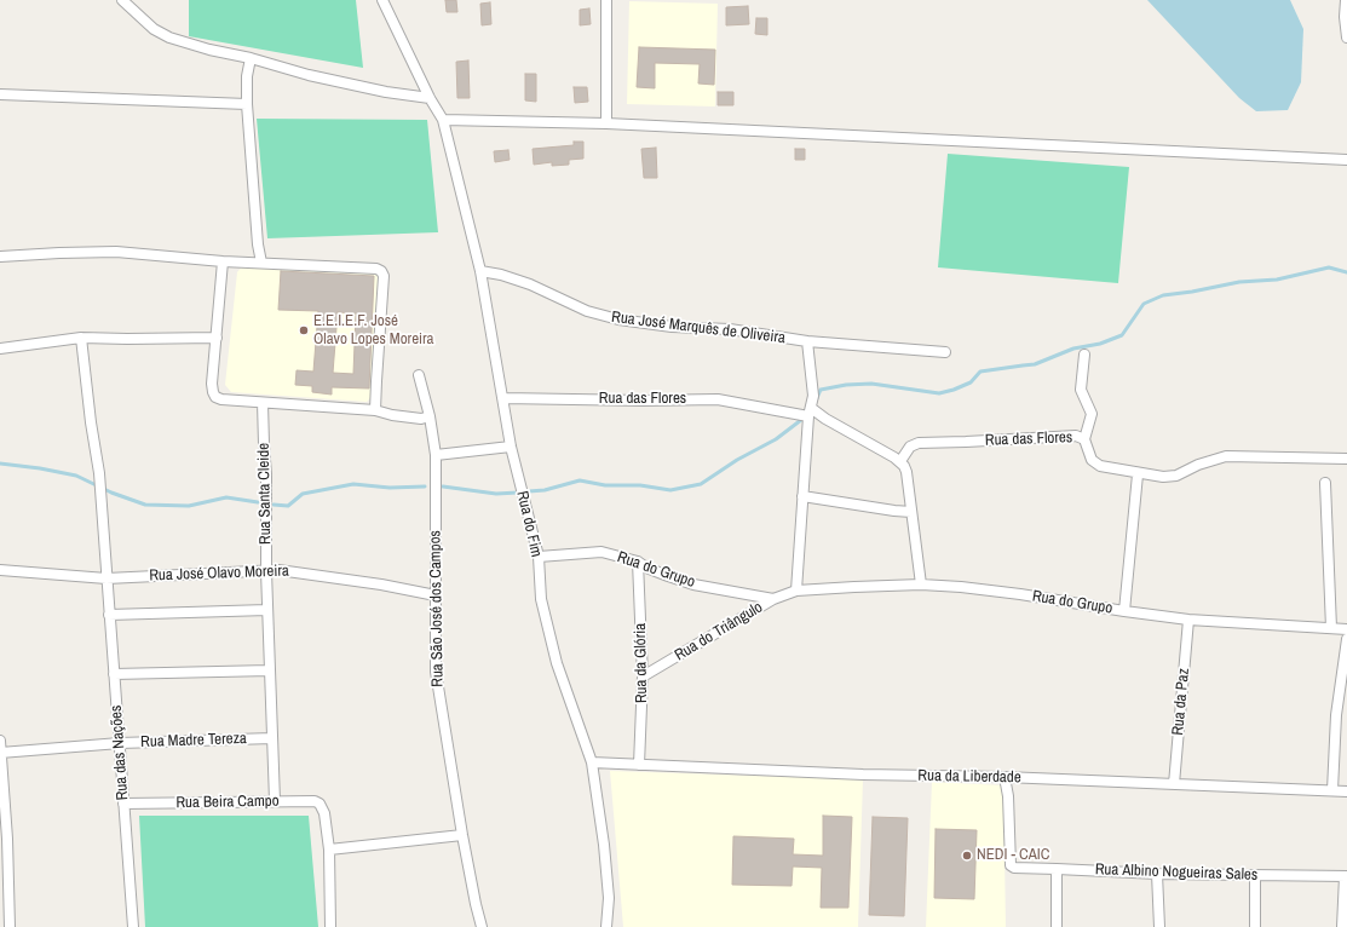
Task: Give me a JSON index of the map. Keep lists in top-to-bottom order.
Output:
{
  "streets": {
    "street": [
      "Rua José Marquês de Oliveira",
      "Rua das Flores",
      "Rua Santa Cleide",
      "Rua do Fim",
      "Rua do Grupo",
      "Rua José Olavo Moreira",
      "Rua São José dos Campos",
      "Rua do Triângulo",
      "Rua da Glória",
      "Rua da Paz",
      "Rua Madre Tereza",
      "Rua das Nações",
      "Rua da Liberdade",
      "Rua Beira Campo",
      "Rua Albino Nogueiras Sales"
    ]
  },
  "crossings": [
    ["Rua José Marquês de Oliveira", "Rua das Flores"],
    ["Rua José Marquês de Oliveira", "Rua do Fim"],
    ["Rua José Marquês de Oliveira", "Rua do Grupo"],
    ["Rua José Marquês de Oliveira", "Rua do Triângulo"],
    ["Rua das Flores", "Rua do Fim"],
    ["Rua Santa Cleide", "Rua José Olavo Moreira"],
    ["Rua Santa Cleide", "Rua Madre Tereza"],
    ["Rua Santa Cleide", "Rua Beira Campo"],
    ["Rua do Fim", "Rua do Grupo"],
    ["Rua do Fim", "Rua da Liberdade"],
    ["Rua do Grupo", "Rua do Triângulo"],
    ["Rua do Grupo", "Rua da Glória"],
    ["Rua do Grupo", "Rua da Paz"],
    ["Rua José Olavo Moreira", "Rua São José dos Campos"],
    ["Rua José Olavo Moreira", "Rua das Nações"],
    ["Rua do Triângulo", "Rua da Glória"],
    ["Rua da Glória", "Rua da Liberdade"],
    ["Rua da Paz", "Rua da Liberdade"],
    ["Rua Madre Tereza", "Rua das Nações"],
    ["Rua das Nações", "Rua Beira Campo"],
    ["Rua da Liberdade", "Rua Albino Nogueiras Sales"]
  ],
  "places": ["E.E.I.E.F. José Olavo Lopes Moreira", "NEDI - CAIC"]
}
